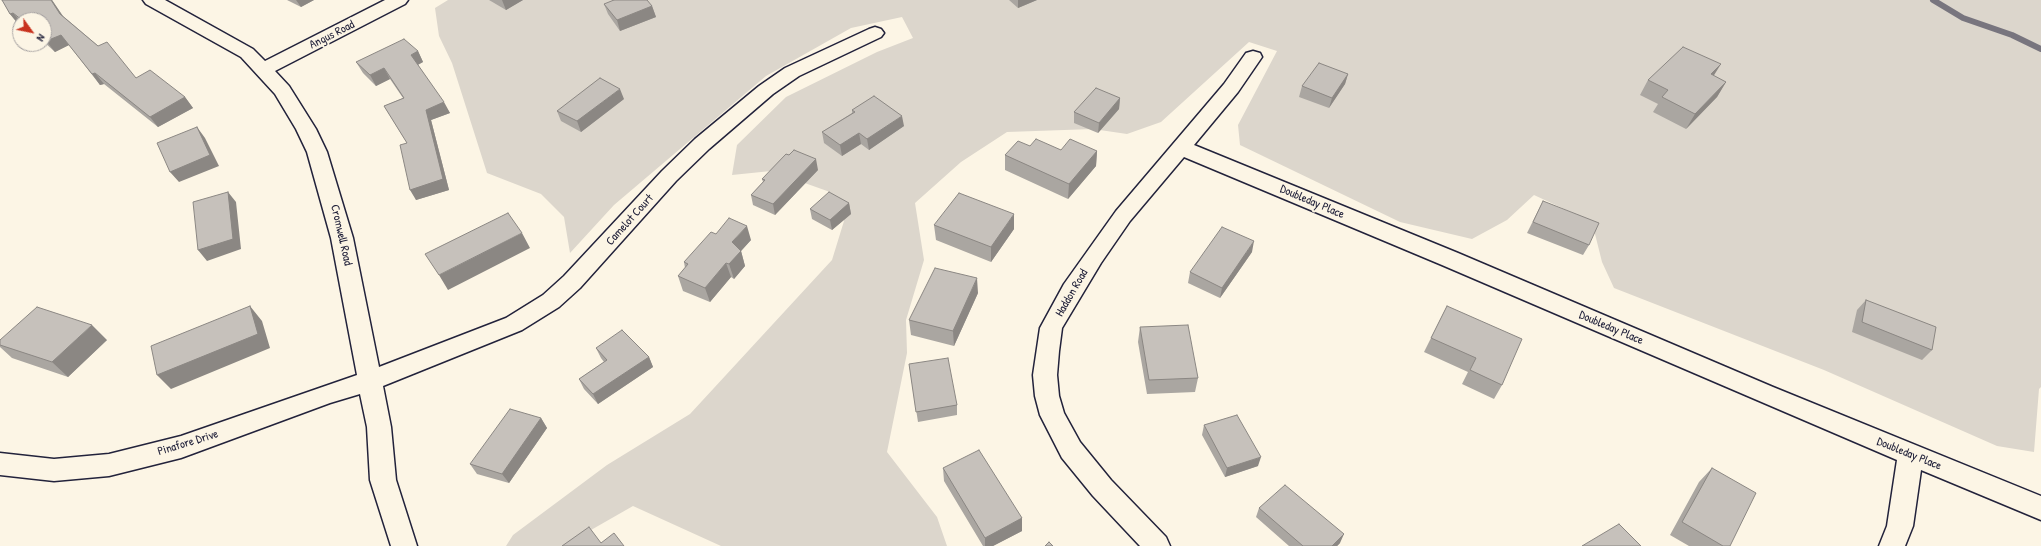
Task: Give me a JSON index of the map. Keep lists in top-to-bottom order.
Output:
{
  "streets": {
    "street": [
      "Angus Road",
      "Doubleday Place",
      "Camelot Court",
      "Cromwell Road",
      "Haddon Road",
      "Pinafore Drive"
    ]
  },
  "crossings": [
    ["Angus Road", "Cromwell Road"],
    ["Doubleday Place", "Haddon Road"],
    ["Camelot Court", "Cromwell Road"],
    ["Camelot Court", "Pinafore Drive"],
    ["Cromwell Road", "Pinafore Drive"]
  ],
  "north": "bottom right"
}
